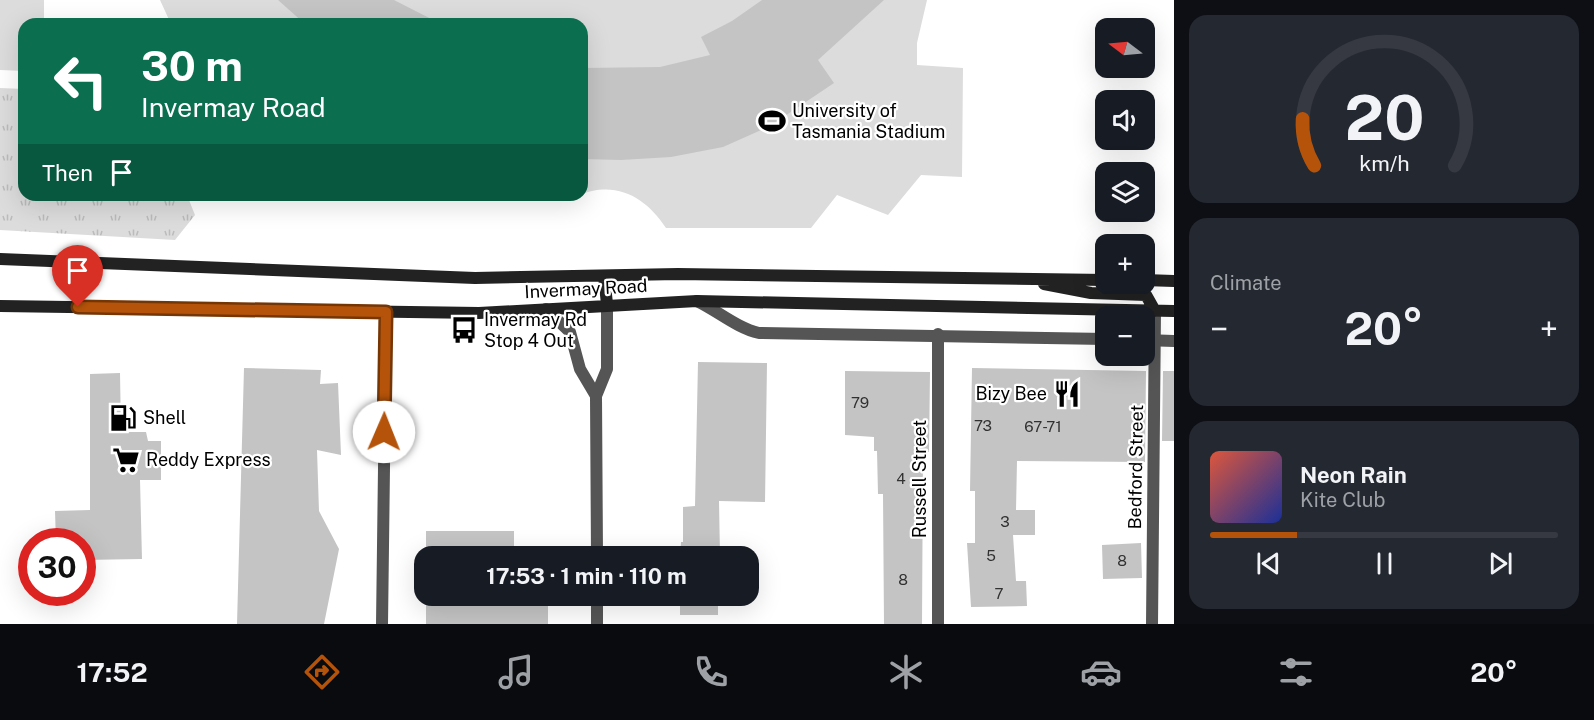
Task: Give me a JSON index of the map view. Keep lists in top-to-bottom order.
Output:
{
  "streets": {
    "main road": ["Invermay Road"],
    "street": ["Bedford Street", "Russell Street"]
  },
  "places": {
    "sports": ["University of Tasmania Stadium"],
    "bus stop": ["Invermay Rd Stop 4 Out"],
    "restaurant": ["Bizy Bee"],
    "fuel station": ["Shell"],
    "supermarket": ["Reddy Express"]
  },
  "house_numbers": [
    "79",
    "73",
    "67-71",
    "4",
    "3",
    "5",
    "8",
    "8",
    "7"
  ],
  "north": "left",
  "page": {
    "map_buttons": ["+", "−"],
    "turn": ["30 m", "Invermay Road"],
    "then": "Then",
    "tile": "Climate",
    "heat": ["−", "20°", "+"],
    "song": ["Neon Rain", "Kite Club"],
    "limit": "30",
    "trip": "17:53 · 1 min · 110 m",
    "tabs": ["17:52", "20°"],
    "gauge": ["20", "km/h"]
  }
}
